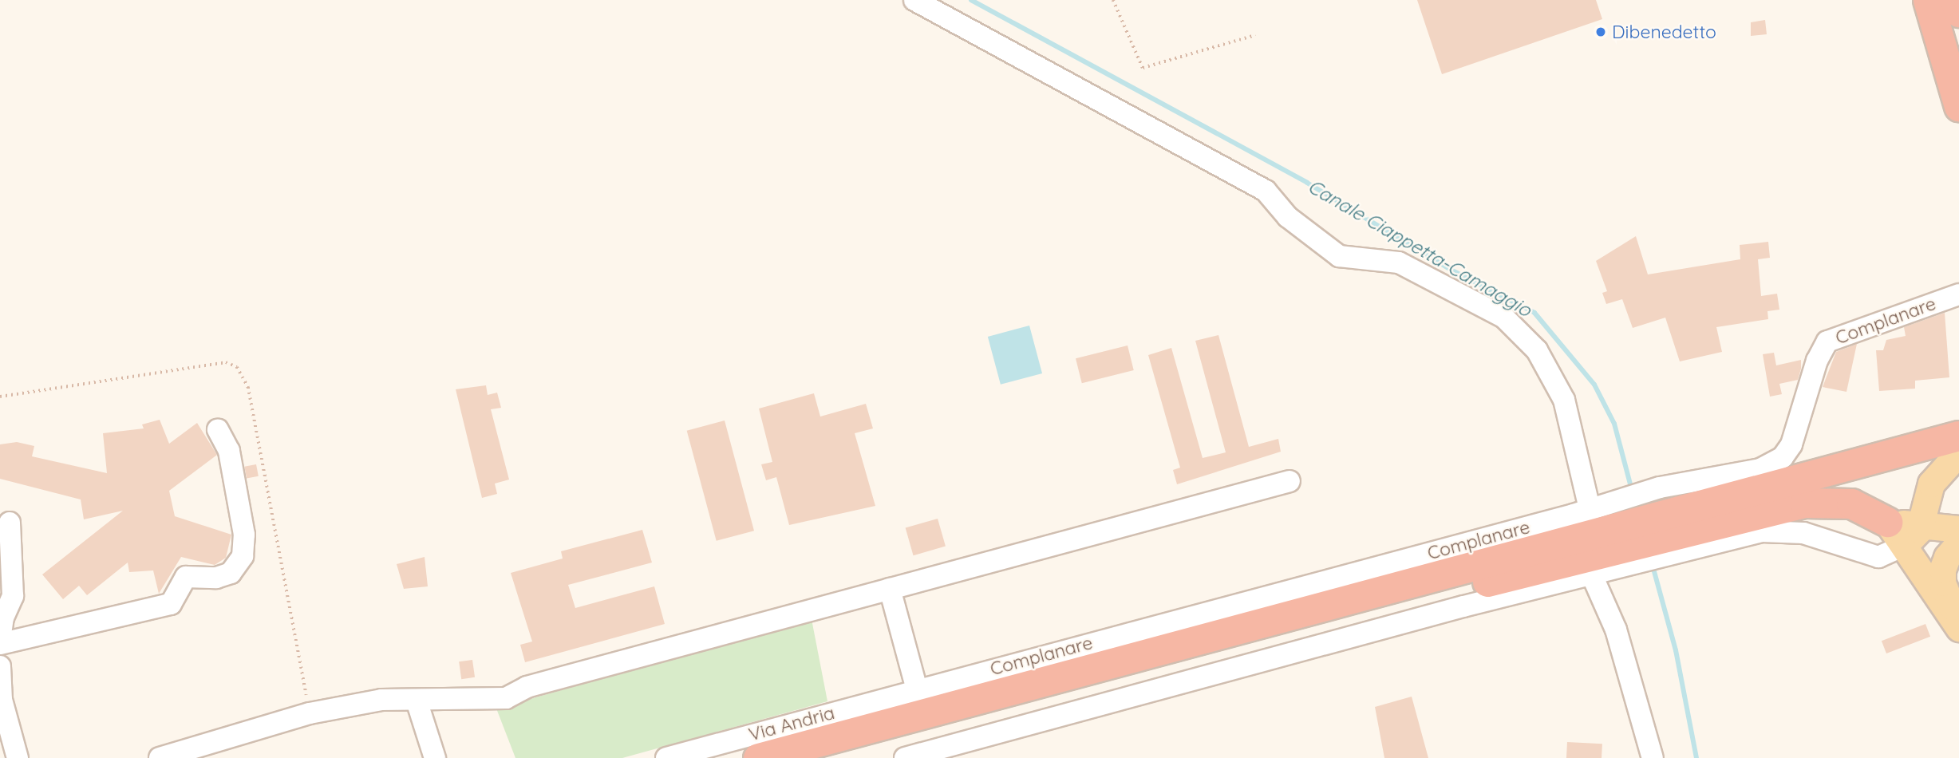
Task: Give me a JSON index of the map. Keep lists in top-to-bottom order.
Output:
{
  "streets": {
    "street": ["Complanare", "Via Andria"]
  },
  "crossings": [
    ["Complanare", "Via Andria"]
  ],
  "water": ["Canale Ciappetta-Camaggio"],
  "places": ["Dibenedetto"]
}
